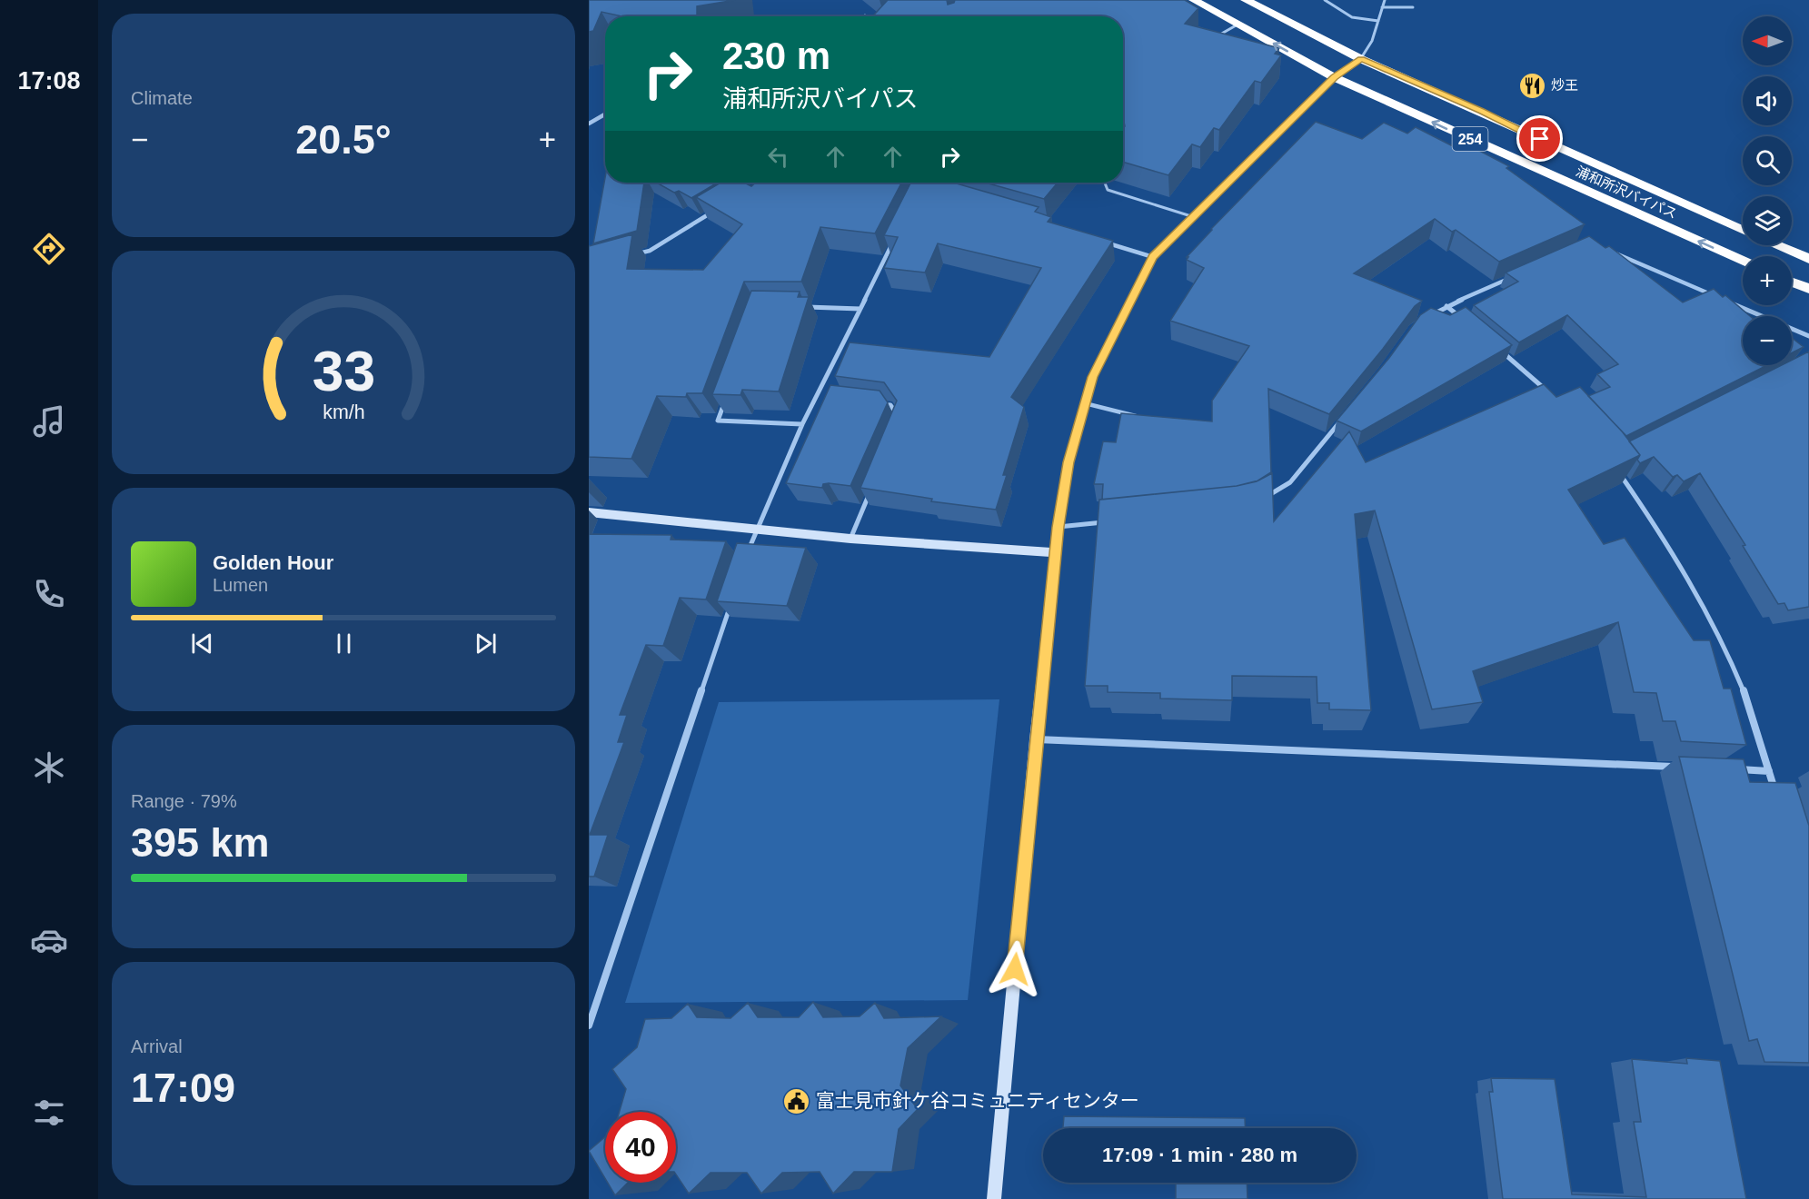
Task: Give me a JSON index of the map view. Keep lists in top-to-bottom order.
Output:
{
  "streets": {
    "highway": ["254", "浦和所沢バイパス"]
  },
  "places": {
    "restaurant": ["炒王"],
    "public building": ["富士見市針ケ谷コミュニティセンター"]
  },
  "north": "left",
  "page": {
    "tabs": "17:08",
    "tile": [
      "Climate",
      ["Range · 79%", "395 km"],
      ["Arrival", "17:09"]
    ],
    "map_buttons": ["+", "−"],
    "turn": ["230 m", "浦和所沢バイパス"],
    "heat": ["−", "20.5°", "+"],
    "song": ["Golden Hour", "Lumen"],
    "limit": "40",
    "trip": "17:09 · 1 min · 280 m",
    "gauge": ["33", "km/h"]
  }
}
